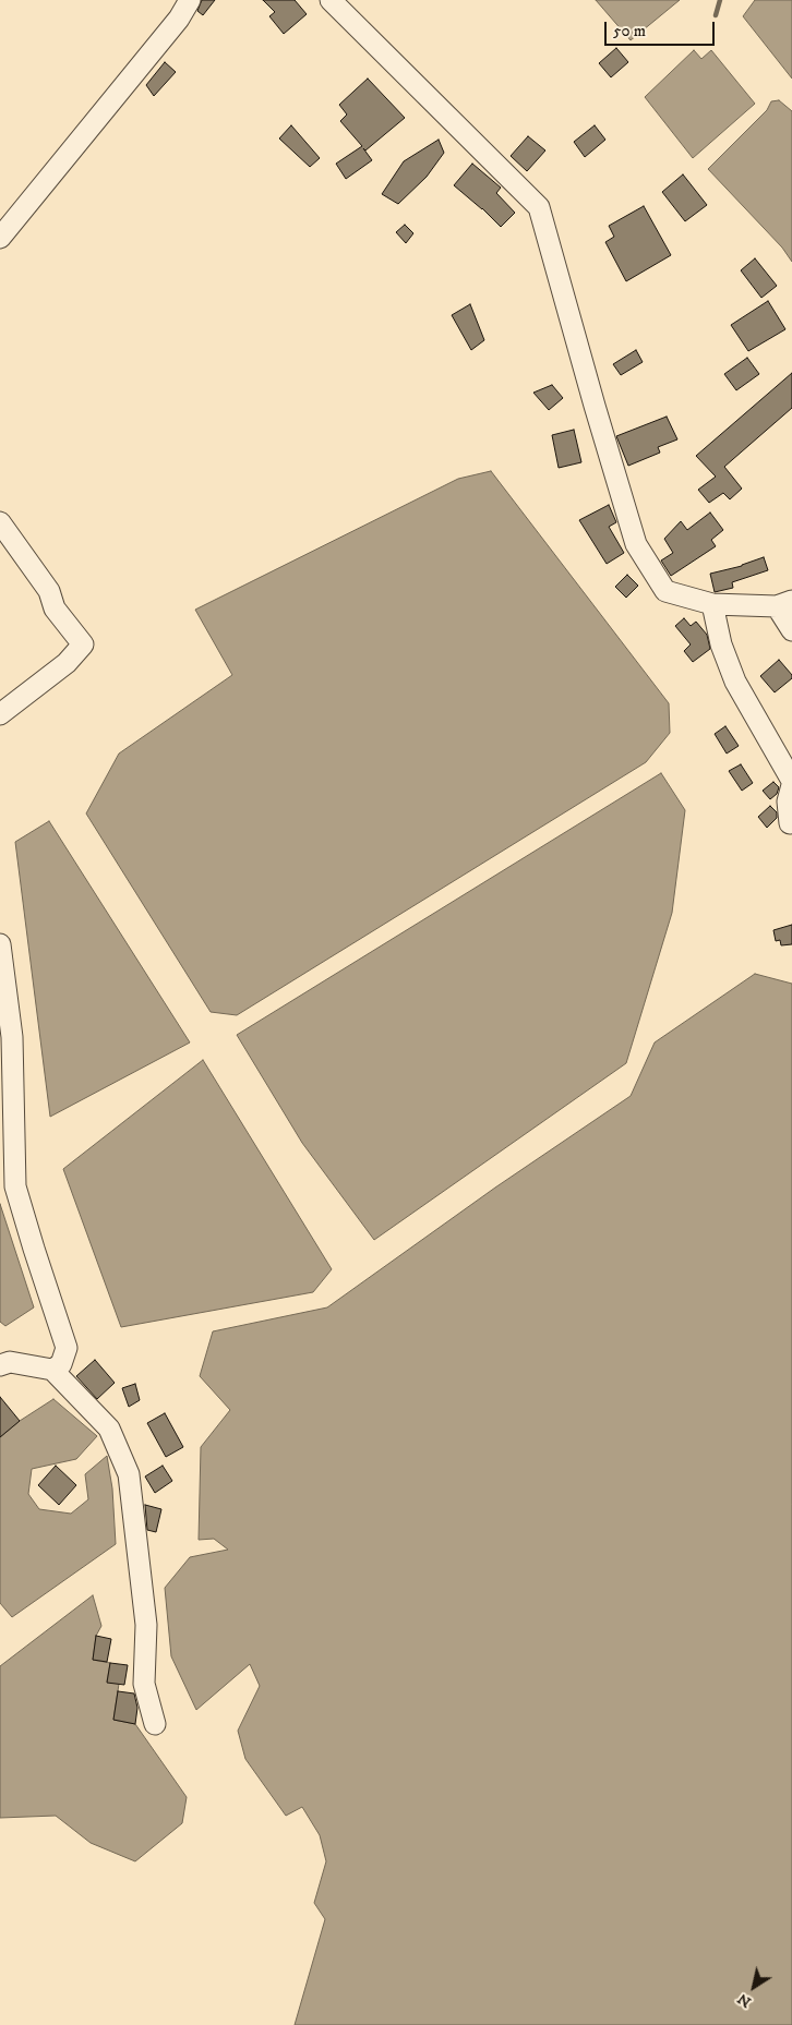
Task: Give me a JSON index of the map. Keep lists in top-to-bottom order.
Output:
{
  "scale_bar": "50 m",
  "north": "bottom left"
}
